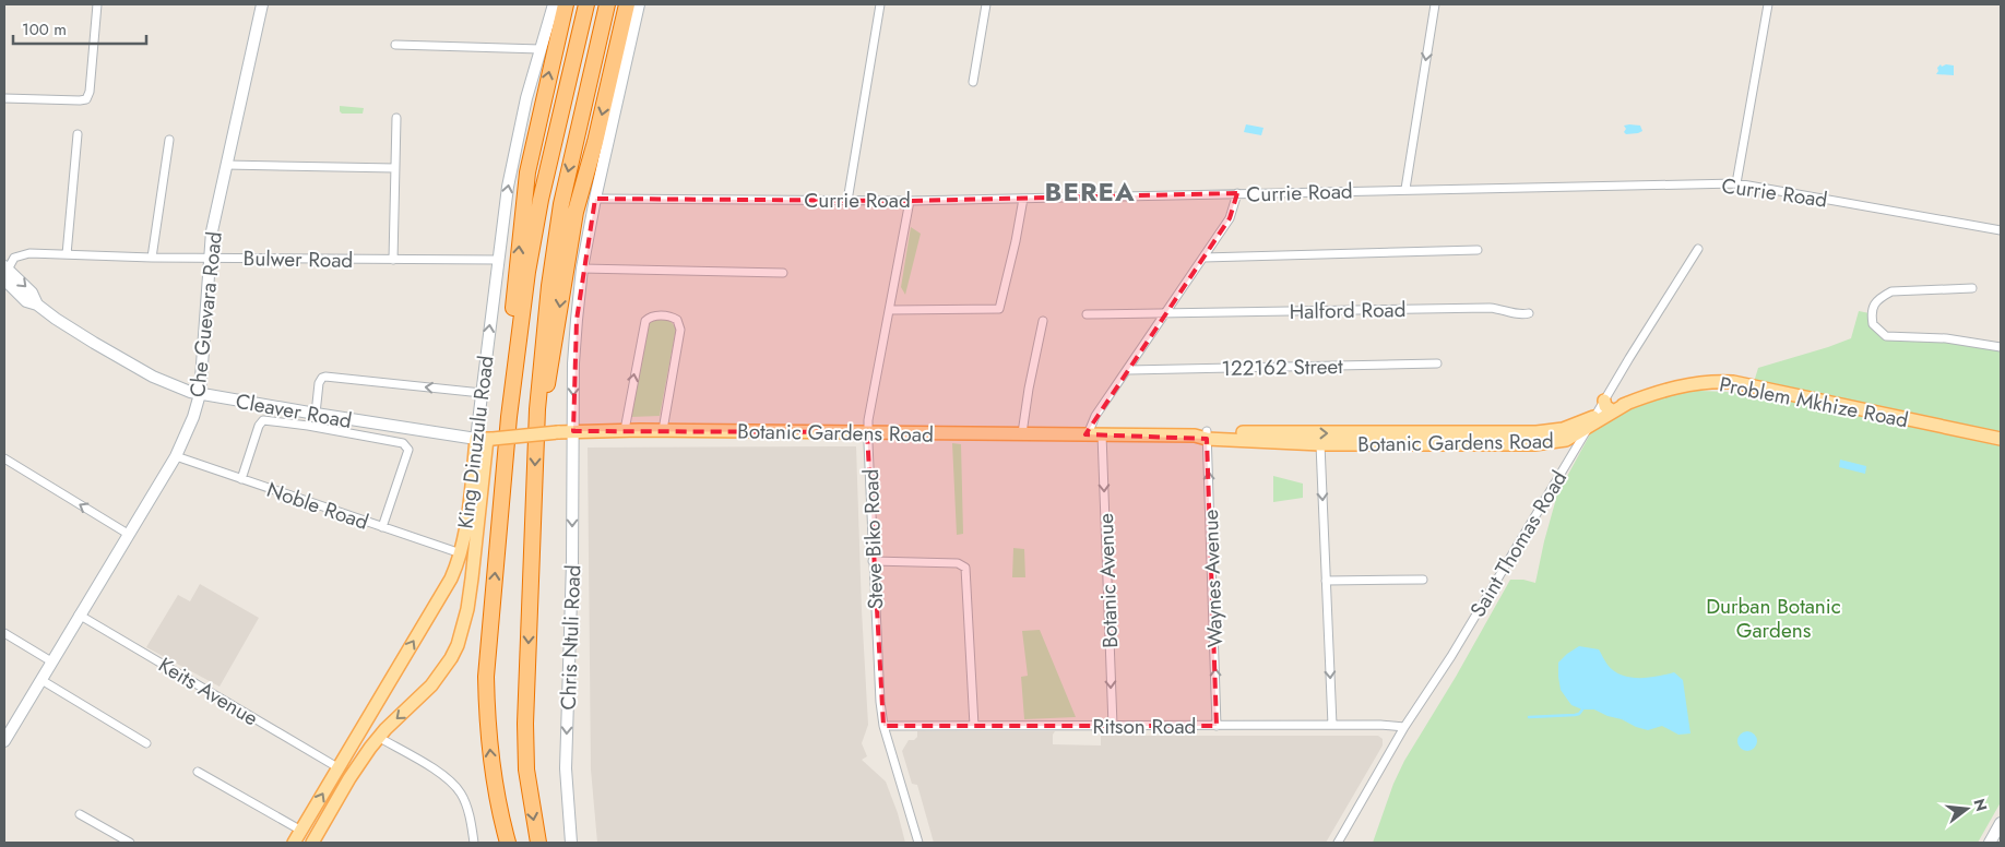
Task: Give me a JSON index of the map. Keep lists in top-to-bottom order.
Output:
{
  "streets": {
    "main road": [
      "Che Guevara Road",
      "Problem Mkhize Road",
      "Cleaver Road",
      "Botanic Gardens Road",
      "King Dinuzulu Road",
      "Chris Ntuli Road"
    ],
    "street": [
      "Currie Road",
      "Bulwer Road",
      "Halford Road",
      "122162 Street",
      "Noble Road",
      "Steve Biko Road",
      "Saint Thomas Road",
      "Waynes Avenue",
      "Botanic Avenue",
      "Keits Avenue",
      "Ritson Road"
    ]
  },
  "crossings": [
    ["Currie Road", "Steve Biko Road"],
    ["Bulwer Road", "Che Guevara Road"],
    ["Bulwer Road", "Cleaver Road"],
    ["Bulwer Road", "King Dinuzulu Road"],
    ["Che Guevara Road", "Cleaver Road"],
    ["Che Guevara Road", "Noble Road"],
    ["Che Guevara Road", "Keits Avenue"],
    ["Problem Mkhize Road", "Botanic Gardens Road"],
    ["Cleaver Road", "Botanic Gardens Road"],
    ["Cleaver Road", "King Dinuzulu Road"],
    ["Botanic Gardens Road", "King Dinuzulu Road"],
    ["Botanic Gardens Road", "Steve Biko Road"],
    ["Botanic Gardens Road", "Saint Thomas Road"],
    ["Botanic Gardens Road", "Waynes Avenue"],
    ["Botanic Gardens Road", "Botanic Avenue"],
    ["Botanic Gardens Road", "Chris Ntuli Road"],
    ["King Dinuzulu Road", "Noble Road"],
    ["King Dinuzulu Road", "Keits Avenue"],
    ["Steve Biko Road", "Ritson Road"],
    ["Saint Thomas Road", "Ritson Road"],
    ["Waynes Avenue", "Ritson Road"],
    ["Botanic Avenue", "Ritson Road"]
  ],
  "one_way": ["Waynes Avenue", "Botanic Avenue", "Chris Ntuli Road"],
  "districts": ["BEREA"],
  "parks": ["Durban Botanic Gardens"],
  "scale_bar": "100 m",
  "north": "right"
}
